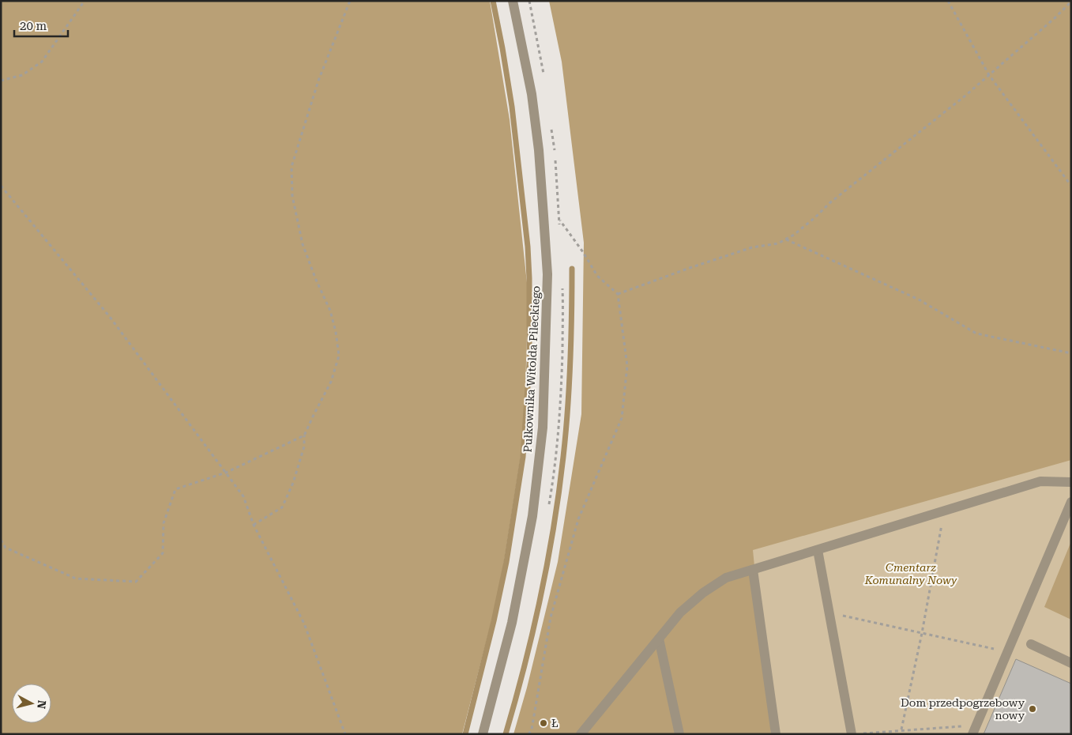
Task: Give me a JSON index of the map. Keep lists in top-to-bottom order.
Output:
{
  "streets": {
    "street": ["Pułkownika Witolda Pileckiego"]
  },
  "parks": ["Cmentarz Komunalny Nowy"],
  "places": ["Dom przedpogrzebowy nowy", "Ł"],
  "scale_bar": "20 m",
  "north": "right"
}
